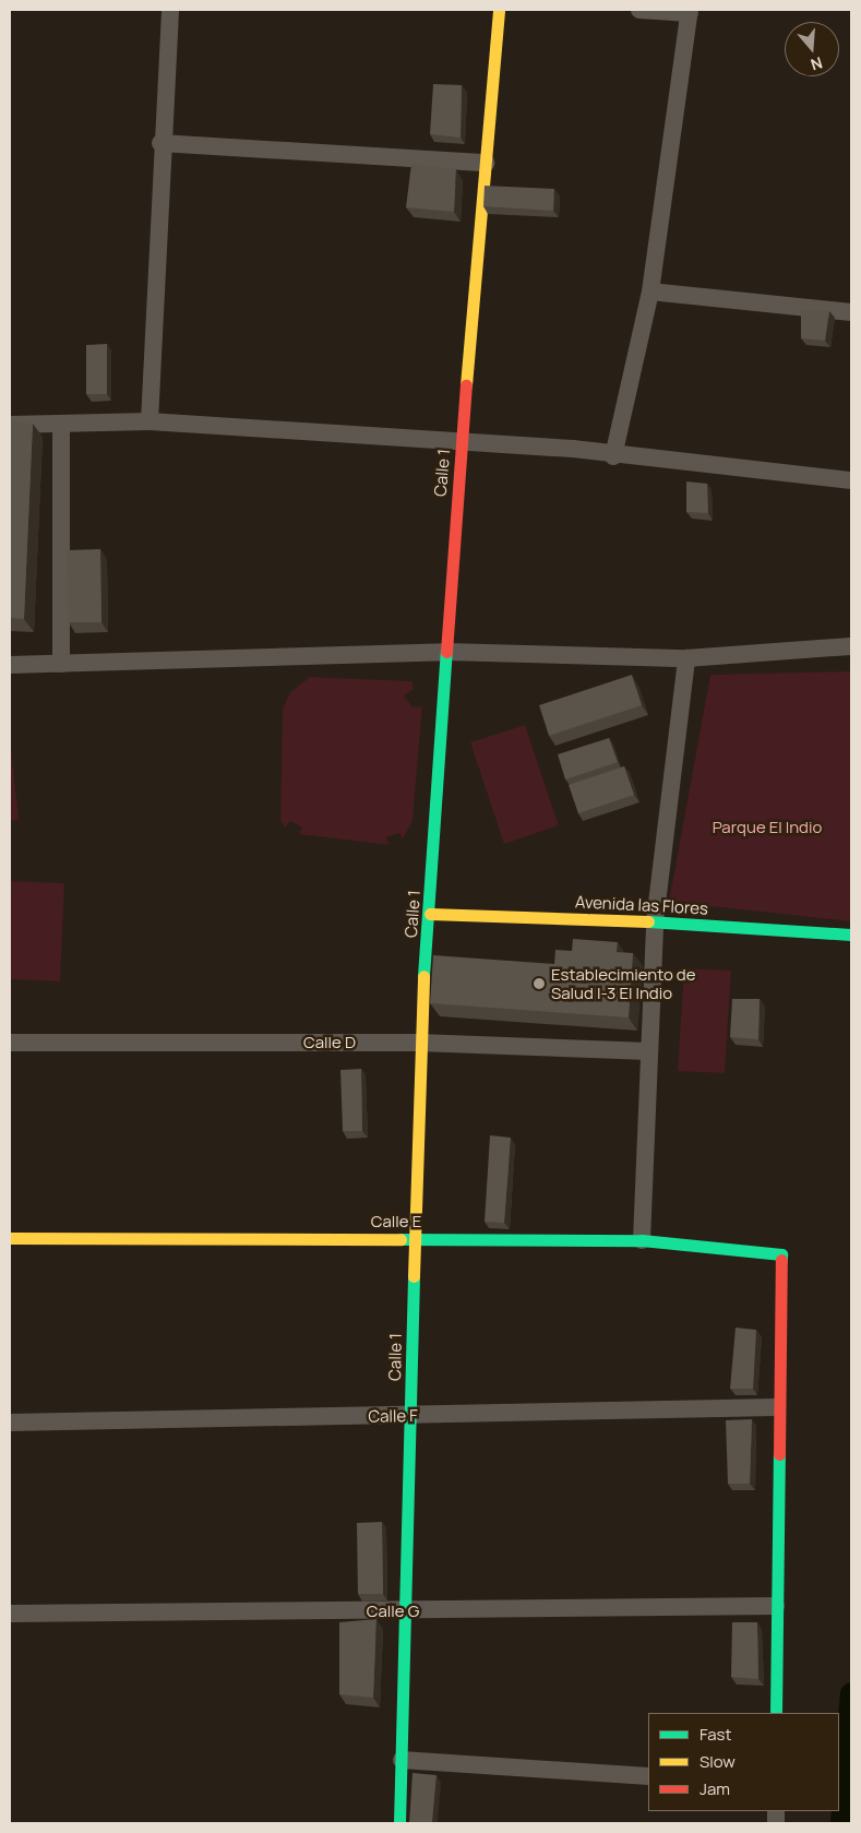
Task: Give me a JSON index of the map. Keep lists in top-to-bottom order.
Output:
{
  "streets": {
    "street": [
      "Calle 1",
      "Avenida las Flores",
      "Calle D",
      "Calle E",
      "Calle F",
      "Calle G"
    ]
  },
  "crossings": [
    ["Calle 1", "Avenida las Flores"],
    ["Calle 1", "Calle D"],
    ["Calle 1", "Calle E"],
    ["Calle 1", "Calle F"],
    ["Calle 1", "Calle G"],
    ["Calle E", "Calle F"]
  ],
  "parks": ["Parque El Indio"],
  "places": ["Establecimiento de Salud I-3 El Indio"],
  "legend": ["Fast", "Slow", "Jam"],
  "north": "bottom"
}
